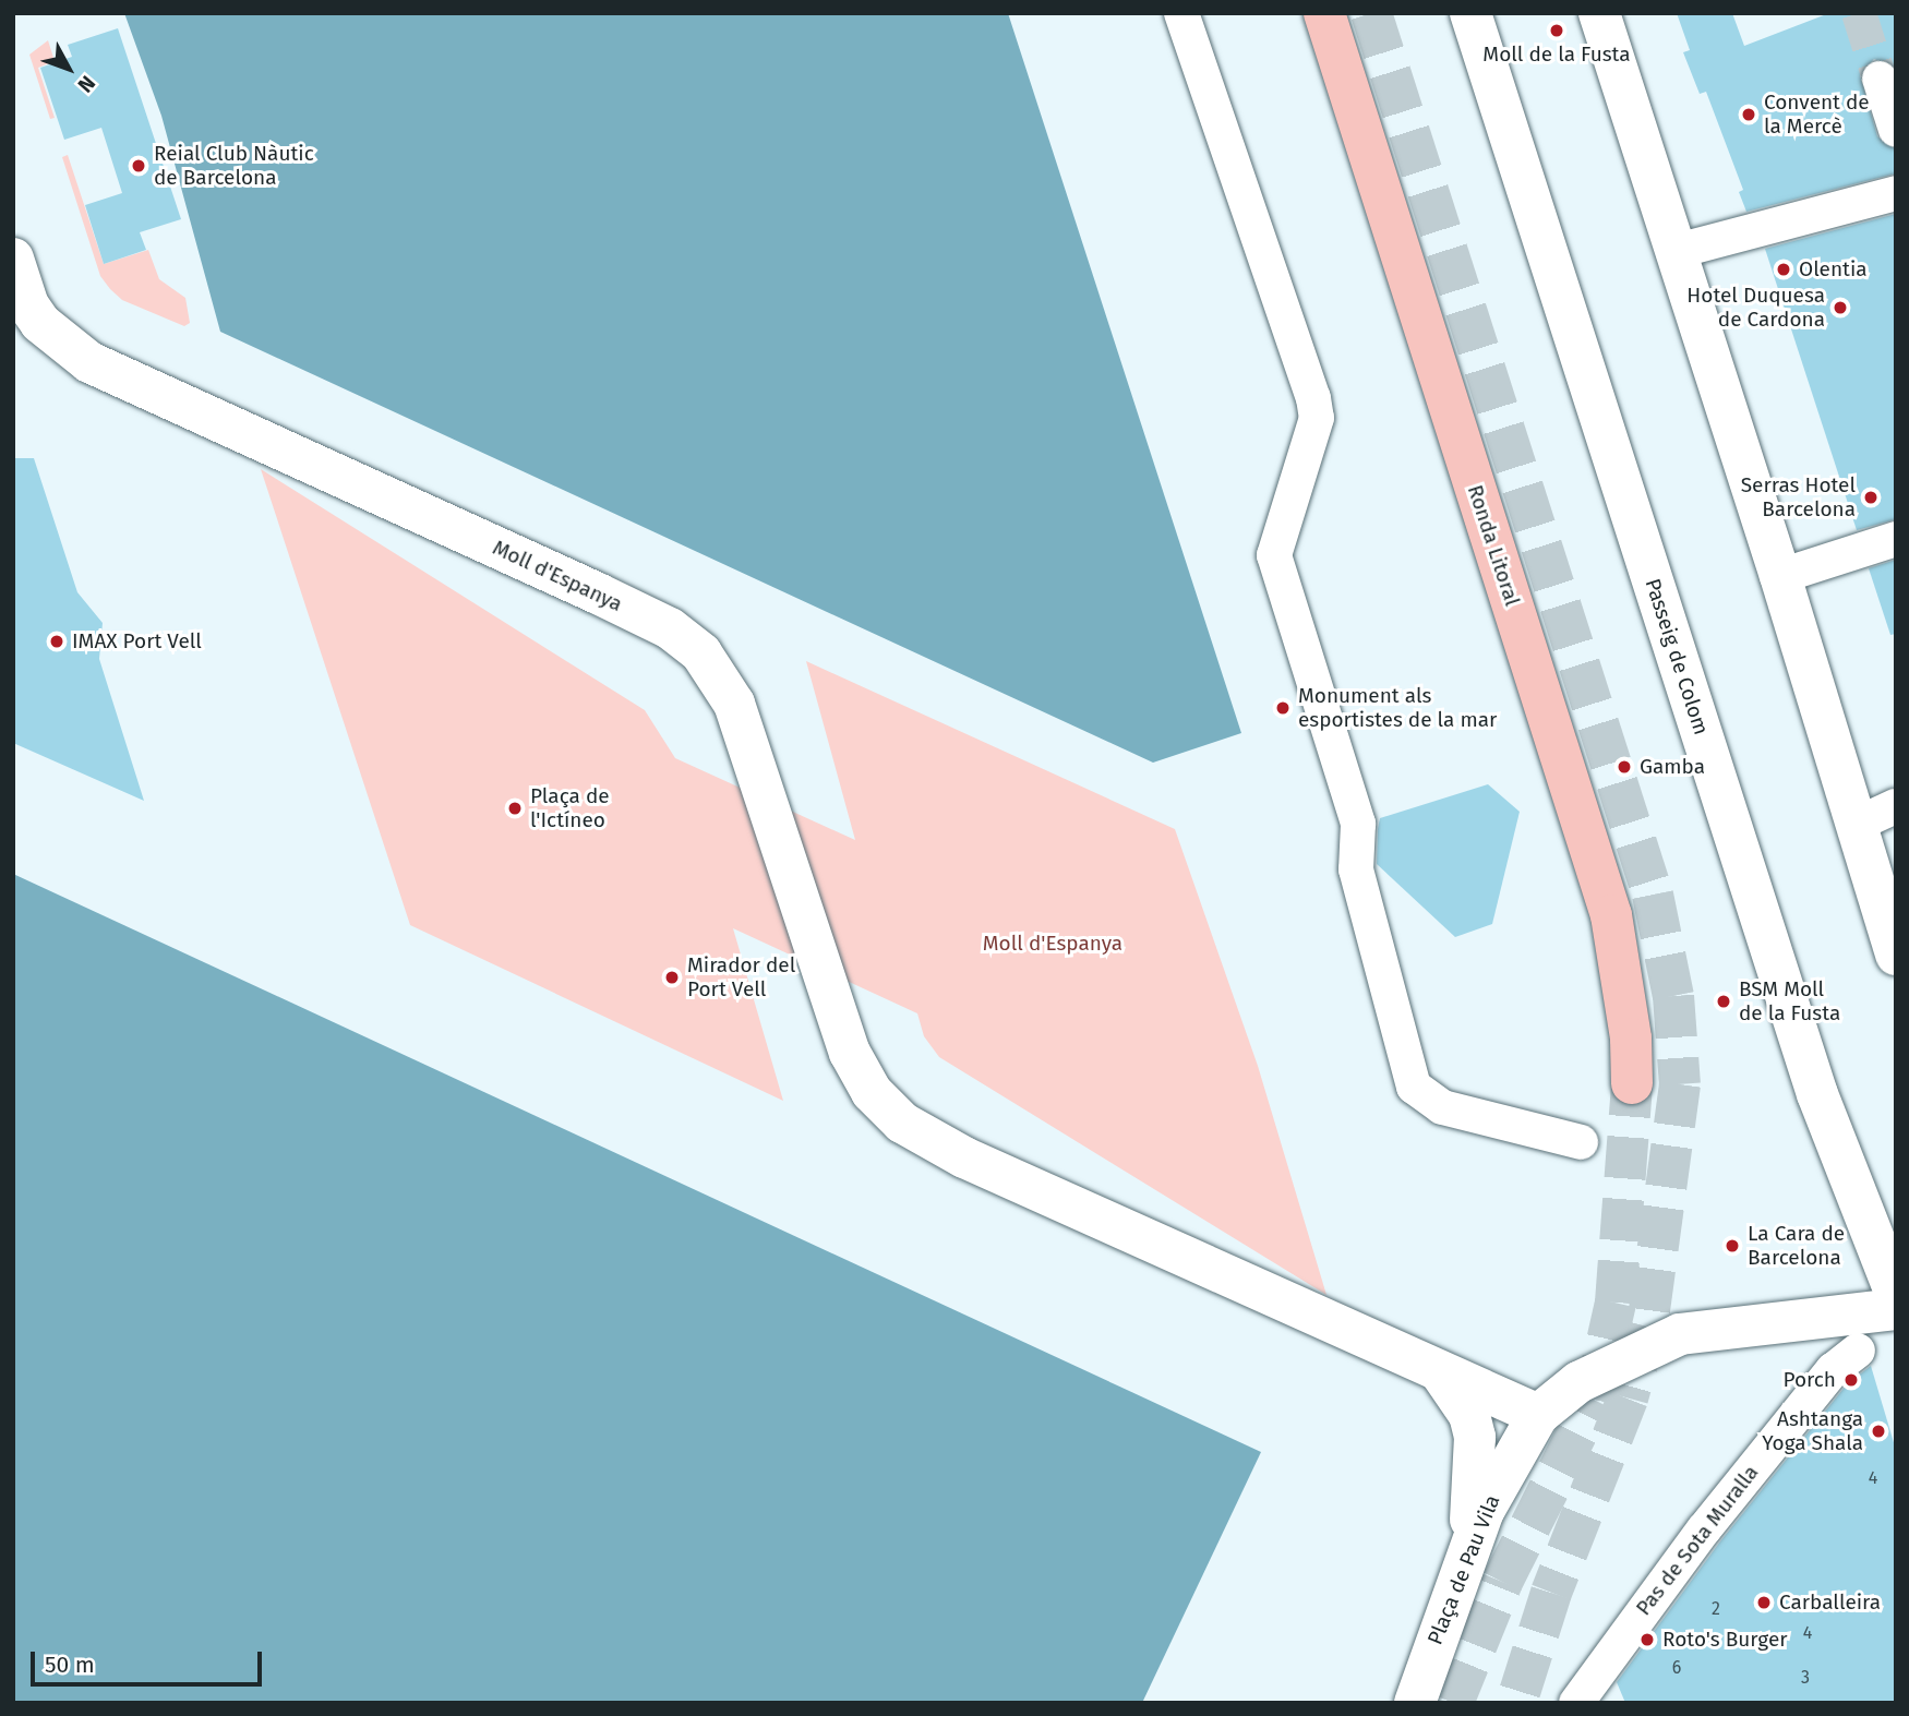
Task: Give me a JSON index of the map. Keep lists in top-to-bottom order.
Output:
{
  "streets": {
    "highway": ["Ronda Litoral"],
    "main road": ["Moll d'Espanya", "Passeig de Colom", "Plaça de Pau Vila"],
    "street": ["Pas de Sota Muralla"]
  },
  "crossings": [
    ["Moll d'Espanya", "Plaça de Pau Vila"]
  ],
  "parks": ["Moll d'Espanya"],
  "places": [
    "Moll de la Fusta",
    "Convent de la Mercè",
    "Reial Club Nàutic de Barcelona",
    "Olentia",
    "Hotel Duquesa de Cardona",
    "Serras Hotel Barcelona",
    "IMAX Port Vell",
    "Monument als esportistes de la mar",
    "Gamba",
    "Plaça de l'Ictíneo",
    "Mirador del Port Vell",
    "BSM Moll de la Fusta",
    "La Cara de Barcelona",
    "Porch",
    "Ashtanga Yoga Shala",
    "Carballeira",
    "Roto's Burger"
  ],
  "house_numbers": [
    "4",
    "2",
    "4",
    "6",
    "3"
  ],
  "scale_bar": "50 m",
  "north": "bottom right"
}
